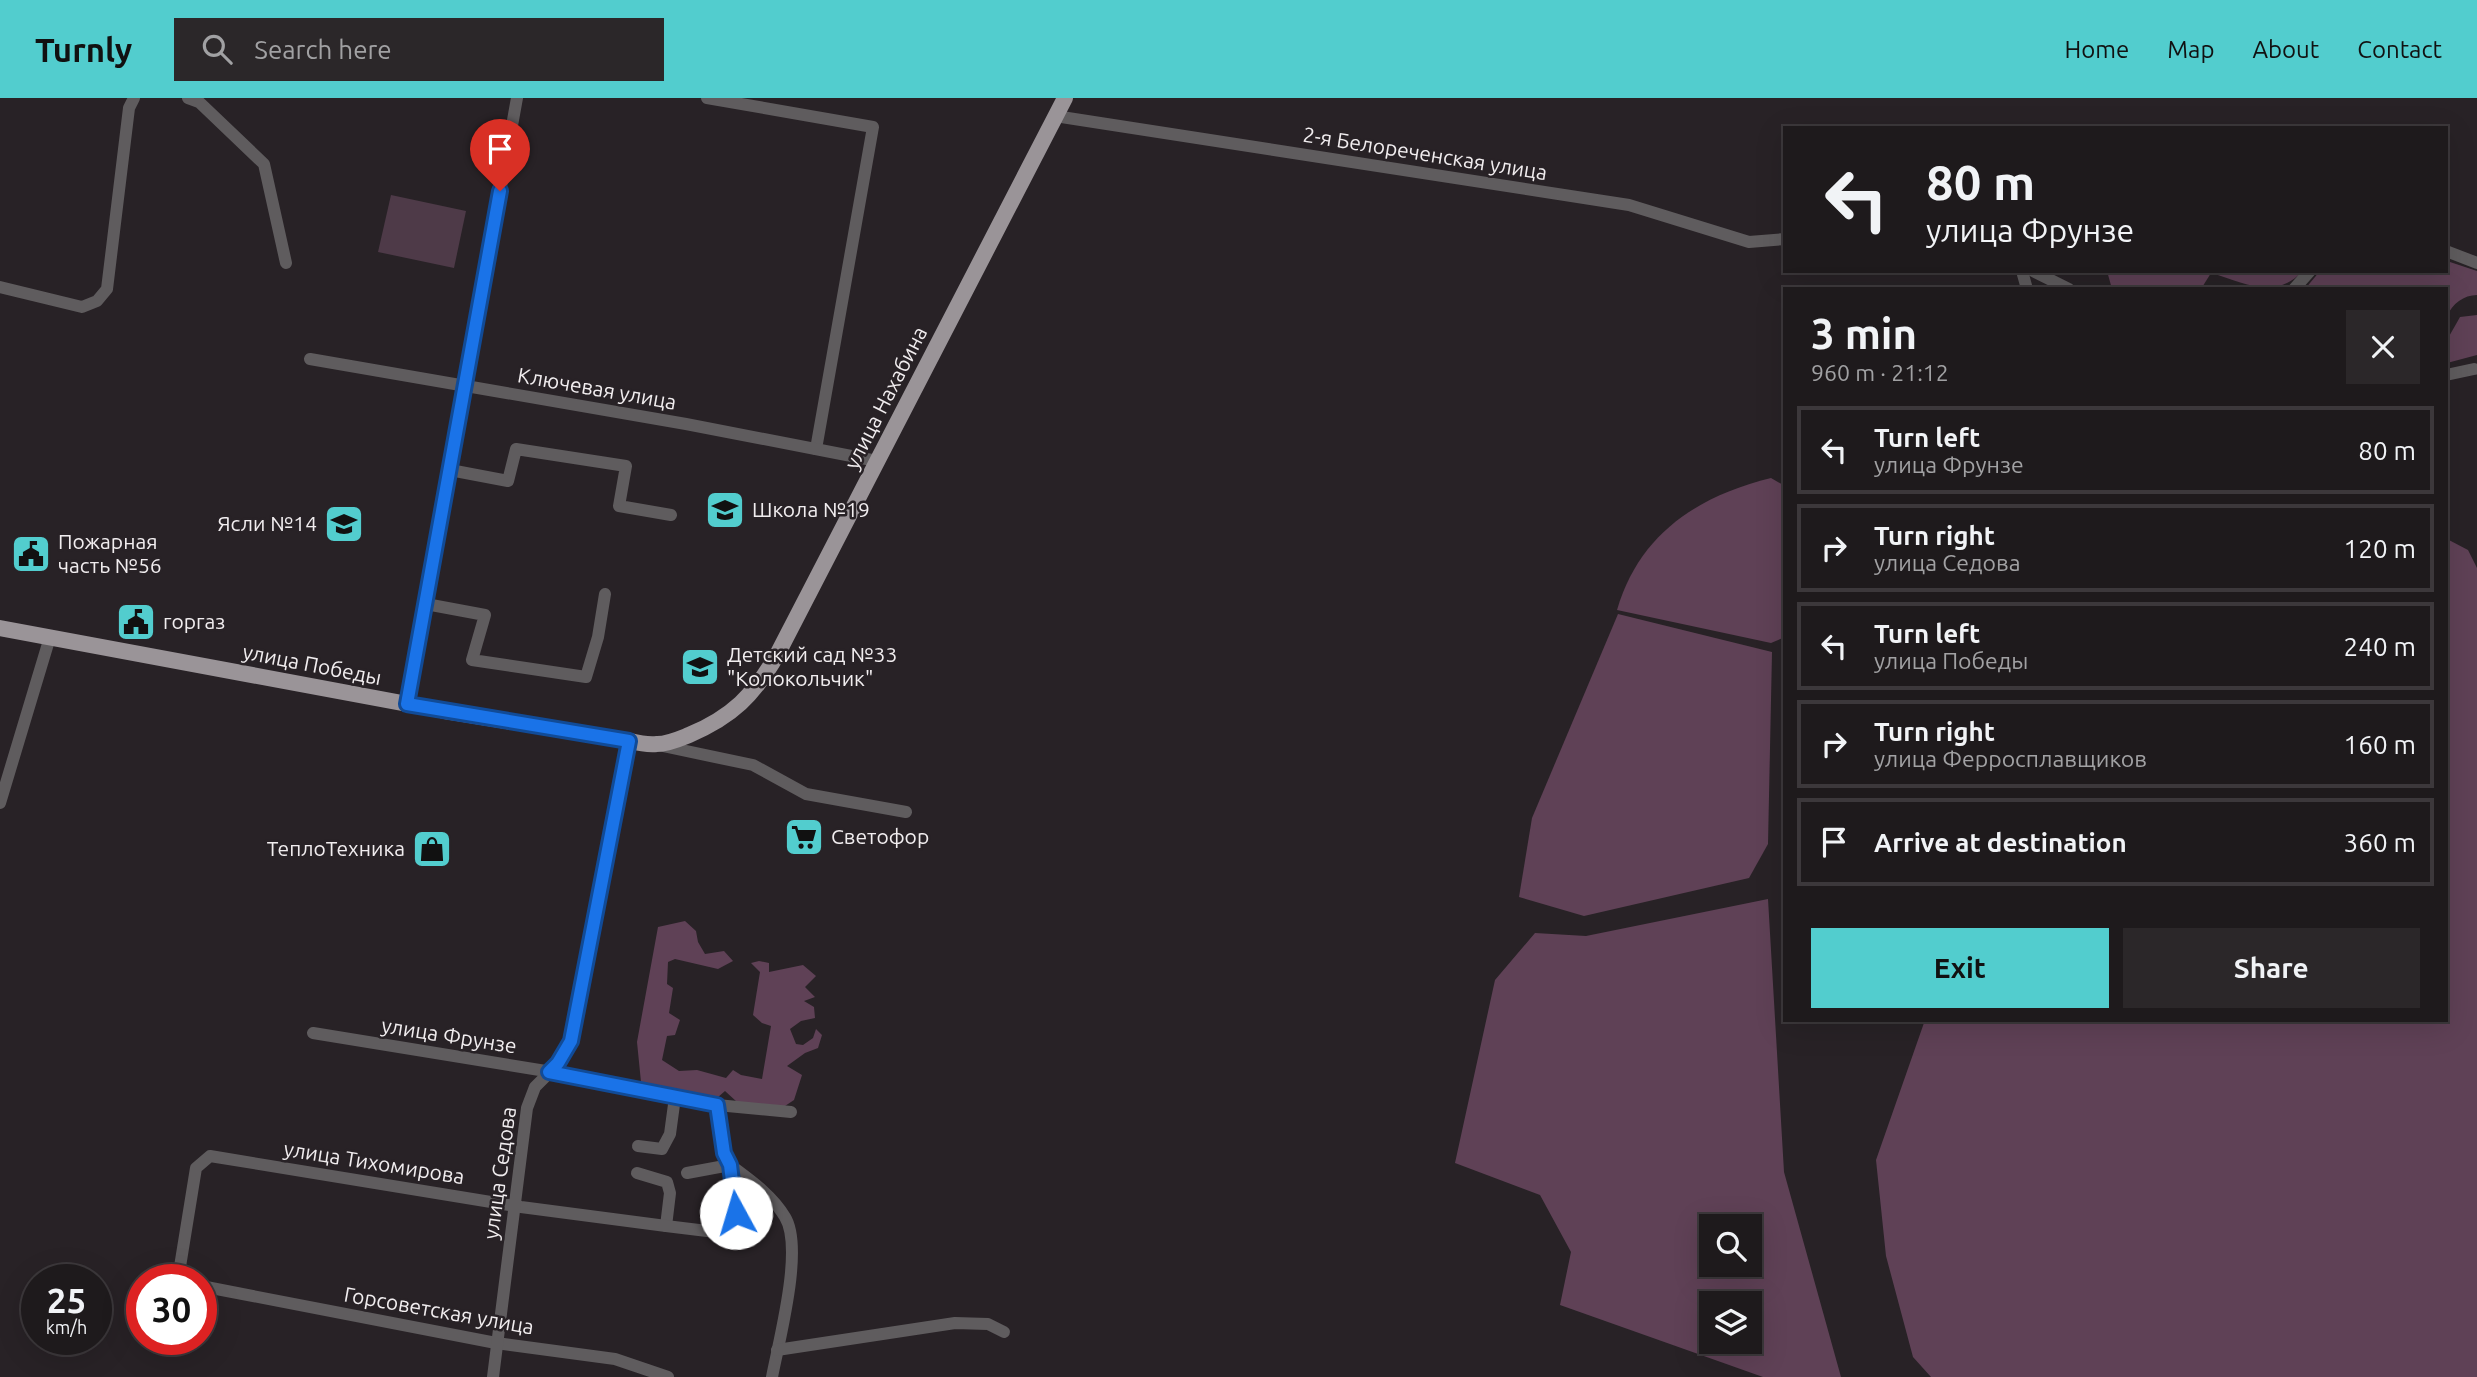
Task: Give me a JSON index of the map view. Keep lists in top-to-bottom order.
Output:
{
  "streets": {
    "main road": ["улица Нахабина", "улица Победы"],
    "street": [
      "2-я Белореченская улица",
      "Ключевая улица",
      "улица Фрунзе",
      "улица Тихомирова",
      "улица Седова",
      "Горсоветская улица"
    ]
  },
  "crossings": [
    ["2-я Белореченская улица", "улица Нахабина"],
    ["Ключевая улица", "улица Нахабина"],
    ["улица Нахабина", "улица Победы"],
    ["улица Победы", "улица Седова"],
    ["улица Фрунзе", "улица Седова"],
    ["улица Тихомирова", "улица Седова"],
    ["улица Седова", "Горсоветская улица"]
  ],
  "places": {
    "school or university": ["Школа №19", "Ясли №14", "Детский сад №33 \"Колокольчик\""],
    "public building": ["Пожарная часть №56", "горгаз"],
    "supermarket": ["Светофор"],
    "shop": ["ТеплоТехника"]
  },
  "page": {
    "header": "Turnly",
    "search": "Search here",
    "nav": [
      "Home",
      "Map",
      "About",
      "Contact"
    ],
    "turn": ["80 m", "улица Фрунзе"],
    "heading": ["3 min", "960 m · 21:12"],
    "list": [
      {
        "name": "Turn left",
        "note": "улица Фрунзе",
        "value": "80 m"
      },
      {
        "name": "Turn right",
        "note": "улица Седова",
        "value": "120 m"
      },
      {
        "name": "Turn left",
        "note": "улица Победы",
        "value": "240 m"
      },
      {
        "name": "Turn right",
        "note": "улица Ферросплавщиков",
        "value": "160 m"
      },
      {
        "name": "Arrive at destination",
        "value": "360 m"
      }
    ],
    "buttons": ["Exit", "Share"],
    "speed": "25 km/h",
    "limit": "30"
  }
}
